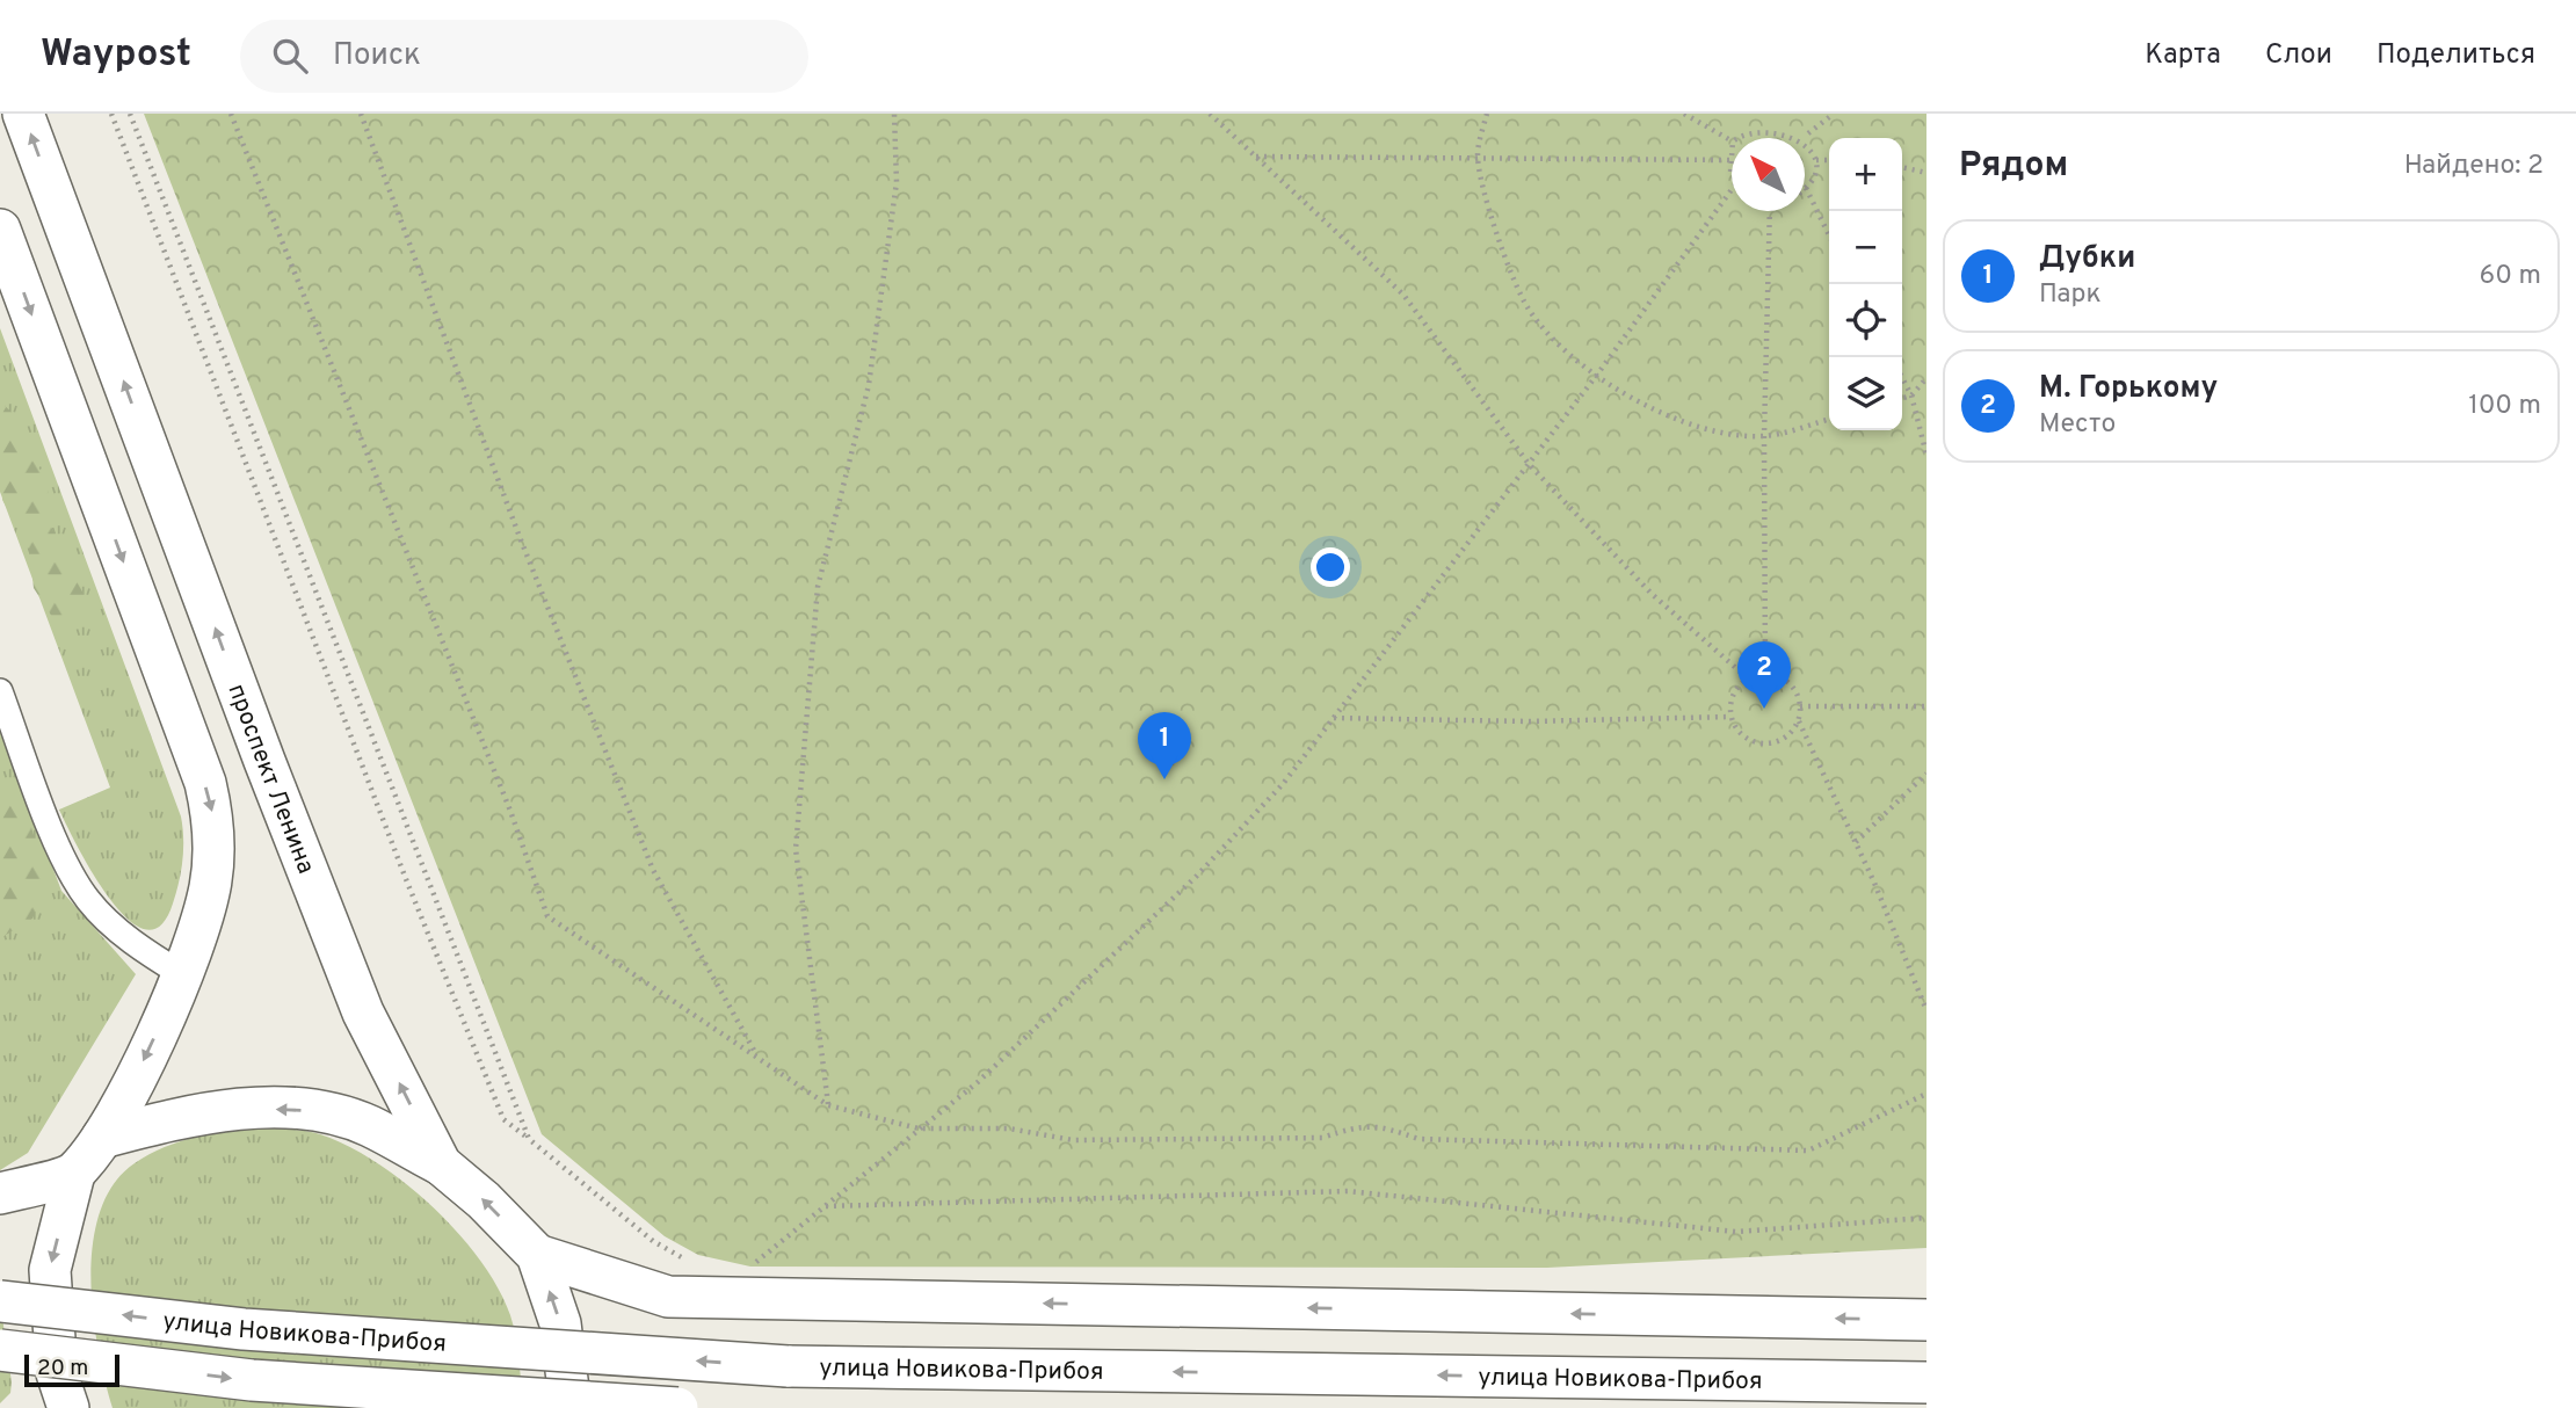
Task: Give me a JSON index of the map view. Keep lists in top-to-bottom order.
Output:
{
  "streets": {
    "main road": ["проспект Ленина", "улица Новикова-Прибоя"]
  },
  "scale_bar": "20 m",
  "north": "top left",
  "page": {
    "header": "Waypost",
    "search": "Поиск",
    "nav": ["Карта", "Слои", "Поделиться"],
    "heading": ["Рядом", "Найдено: 2"],
    "map_buttons": ["+", "−"],
    "list": [
      {
        "mark": "1",
        "name": "Дубки",
        "note": "Парк",
        "value": "60 m"
      },
      {
        "mark": "2",
        "name": "М. Горькому",
        "note": "Место",
        "value": "100 m"
      }
    ],
    "pins": ["2", "1"],
    "scale": "20 m"
  }
}
